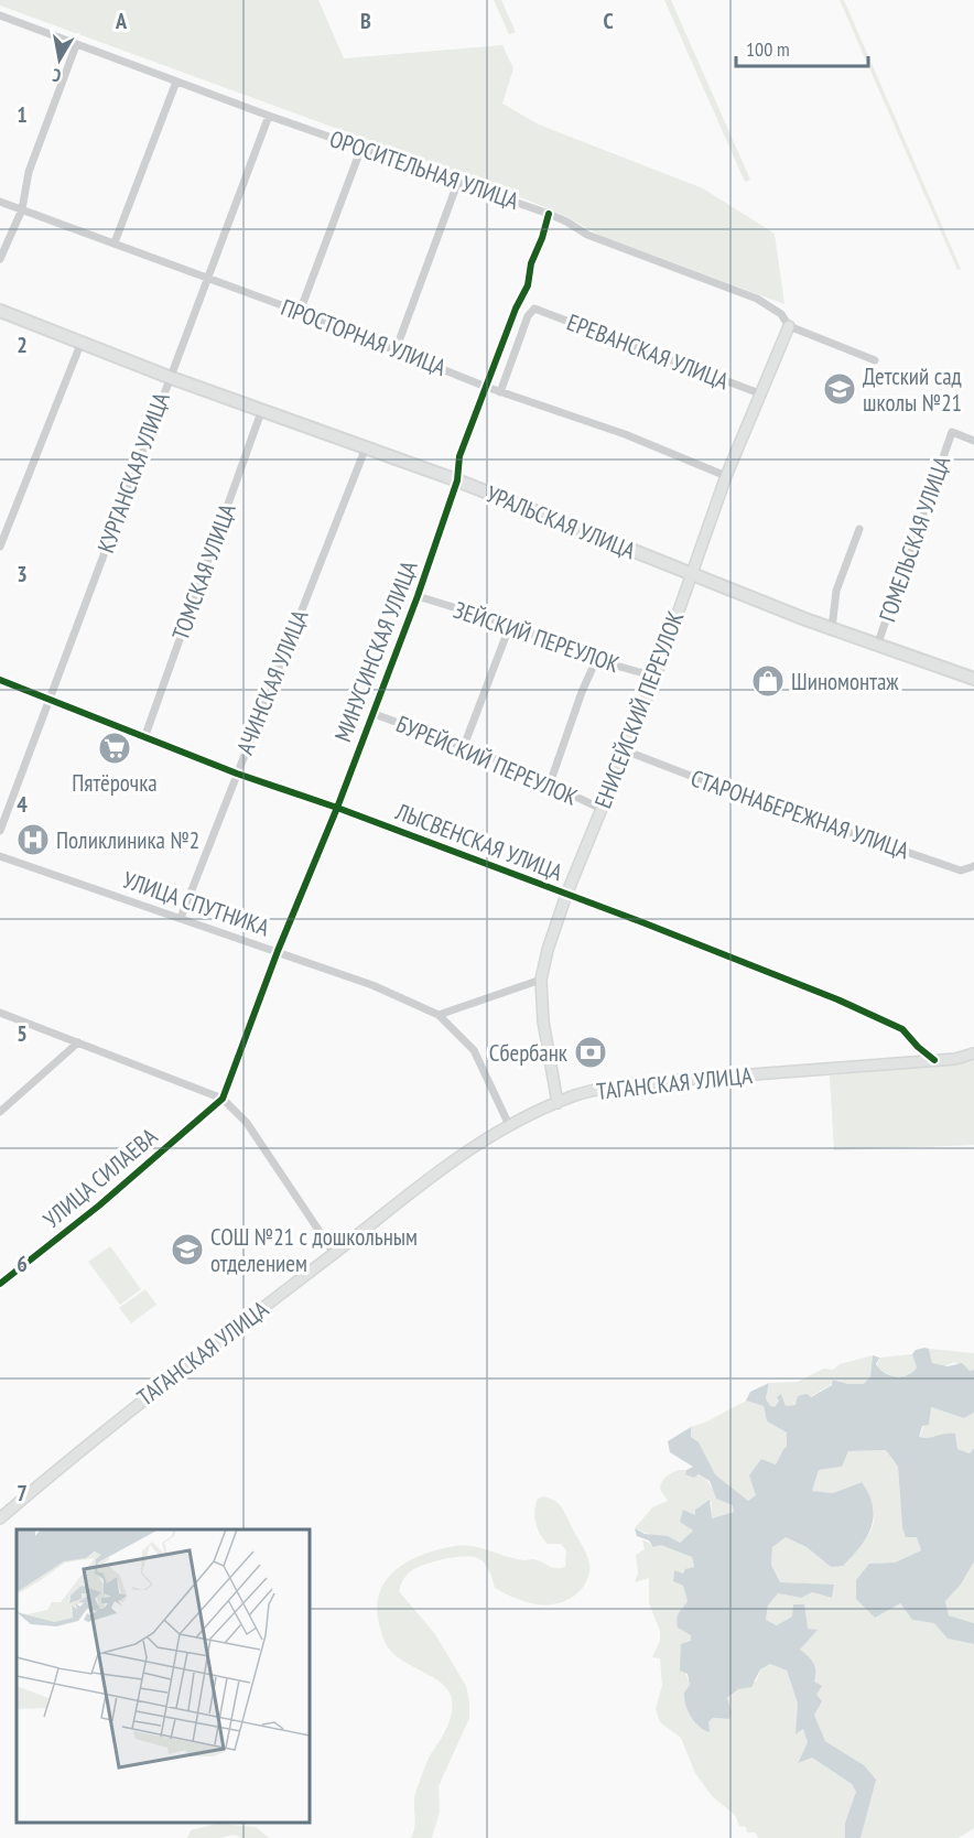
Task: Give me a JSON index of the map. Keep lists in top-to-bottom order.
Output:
{
  "streets": {
    "main road": ["УРАЛЬСКАЯ УЛИЦА", "ЕНИСЕЙСКИЙ ПЕРЕУЛОК", "ТАГАНСКАЯ УЛИЦА"],
    "street": [
      "ОРОСИТЕЛЬНАЯ УЛИЦА",
      "ПРОСТОРНАЯ УЛИЦА",
      "ЕРЕВАНСКАЯ УЛИЦА",
      "КУРГАНСКАЯ УЛИЦА",
      "ГОМЕЛЬСКАЯ УЛИЦА",
      "ТОМСКАЯ УЛИЦА",
      "ЗЕЙСКИЙ ПЕРЕУЛОК",
      "МИНУСИНСКАЯ УЛИЦА",
      "АЧИНСКАЯ УЛИЦА",
      "БУРЕЙСКИЙ ПЕРЕУЛОК",
      "СТАРОНАБЕРЕЖНАЯ УЛИЦА",
      "ЛЫСВЕНСКАЯ УЛИЦА",
      "УЛИЦА СПУТНИКА",
      "УЛИЦА СИЛАЕВА"
    ]
  },
  "crossings": [
    ["ОРОСИТЕЛЬНАЯ УЛИЦА", "КУРГАНСКАЯ УЛИЦА"],
    ["ОРОСИТЕЛЬНАЯ УЛИЦА", "МИНУСИНСКАЯ УЛИЦА"],
    ["ОРОСИТЕЛЬНАЯ УЛИЦА", "ЕНИСЕЙСКИЙ ПЕРЕУЛОК"],
    ["ПРОСТОРНАЯ УЛИЦА", "ЕРЕВАНСКАЯ УЛИЦА"],
    ["ПРОСТОРНАЯ УЛИЦА", "КУРГАНСКАЯ УЛИЦА"],
    ["ПРОСТОРНАЯ УЛИЦА", "МИНУСИНСКАЯ УЛИЦА"],
    ["ПРОСТОРНАЯ УЛИЦА", "ЕНИСЕЙСКИЙ ПЕРЕУЛОК"],
    ["ЕРЕВАНСКАЯ УЛИЦА", "ЕНИСЕЙСКИЙ ПЕРЕУЛОК"],
    ["КУРГАНСКАЯ УЛИЦА", "УРАЛЬСКАЯ УЛИЦА"],
    ["КУРГАНСКАЯ УЛИЦА", "ЛЫСВЕНСКАЯ УЛИЦА"],
    ["УРАЛЬСКАЯ УЛИЦА", "ГОМЕЛЬСКАЯ УЛИЦА"],
    ["УРАЛЬСКАЯ УЛИЦА", "ТОМСКАЯ УЛИЦА"],
    ["УРАЛЬСКАЯ УЛИЦА", "МИНУСИНСКАЯ УЛИЦА"],
    ["УРАЛЬСКАЯ УЛИЦА", "АЧИНСКАЯ УЛИЦА"],
    ["УРАЛЬСКАЯ УЛИЦА", "ЕНИСЕЙСКИЙ ПЕРЕУЛОК"],
    ["ТОМСКАЯ УЛИЦА", "ЛЫСВЕНСКАЯ УЛИЦА"],
    ["ЗЕЙСКИЙ ПЕРЕУЛОК", "МИНУСИНСКАЯ УЛИЦА"],
    ["ЗЕЙСКИЙ ПЕРЕУЛОК", "ЕНИСЕЙСКИЙ ПЕРЕУЛОК"],
    ["МИНУСИНСКАЯ УЛИЦА", "БУРЕЙСКИЙ ПЕРЕУЛОК"],
    ["МИНУСИНСКАЯ УЛИЦА", "ЛЫСВЕНСКАЯ УЛИЦА"],
    ["МИНУСИНСКАЯ УЛИЦА", "УЛИЦА СПУТНИКА"],
    ["МИНУСИНСКАЯ УЛИЦА", "УЛИЦА СИЛАЕВА"],
    ["АЧИНСКАЯ УЛИЦА", "ЛЫСВЕНСКАЯ УЛИЦА"],
    ["АЧИНСКАЯ УЛИЦА", "УЛИЦА СПУТНИКА"],
    ["ЕНИСЕЙСКИЙ ПЕРЕУЛОК", "БУРЕЙСКИЙ ПЕРЕУЛОК"],
    ["ЕНИСЕЙСКИЙ ПЕРЕУЛОК", "СТАРОНАБЕРЕЖНАЯ УЛИЦА"],
    ["ЕНИСЕЙСКИЙ ПЕРЕУЛОК", "ЛЫСВЕНСКАЯ УЛИЦА"],
    ["ЕНИСЕЙСКИЙ ПЕРЕУЛОК", "ТАГАНСКАЯ УЛИЦА"],
    ["ЛЫСВЕНСКАЯ УЛИЦА", "ТАГАНСКАЯ УЛИЦА"],
    ["УЛИЦА СПУТНИКА", "ТАГАНСКАЯ УЛИЦА"]
  ],
  "places": {
    "school or university": ["Детский сад школы №21", "СОШ №21 с дошкольным отделением"],
    "shop": ["Шиномонтаж"],
    "supermarket": ["Пятёрочка"],
    "hospital": ["Поликлиника №2"],
    "bank": ["Сбербанк"]
  },
  "scale_bar": "100 m",
  "north": "bottom",
  "grid": {
    "columns": ["A", "B", "C"],
    "rows": [
      "1",
      "2",
      "3",
      "4",
      "5",
      "6",
      "7"
    ]
  }
}
